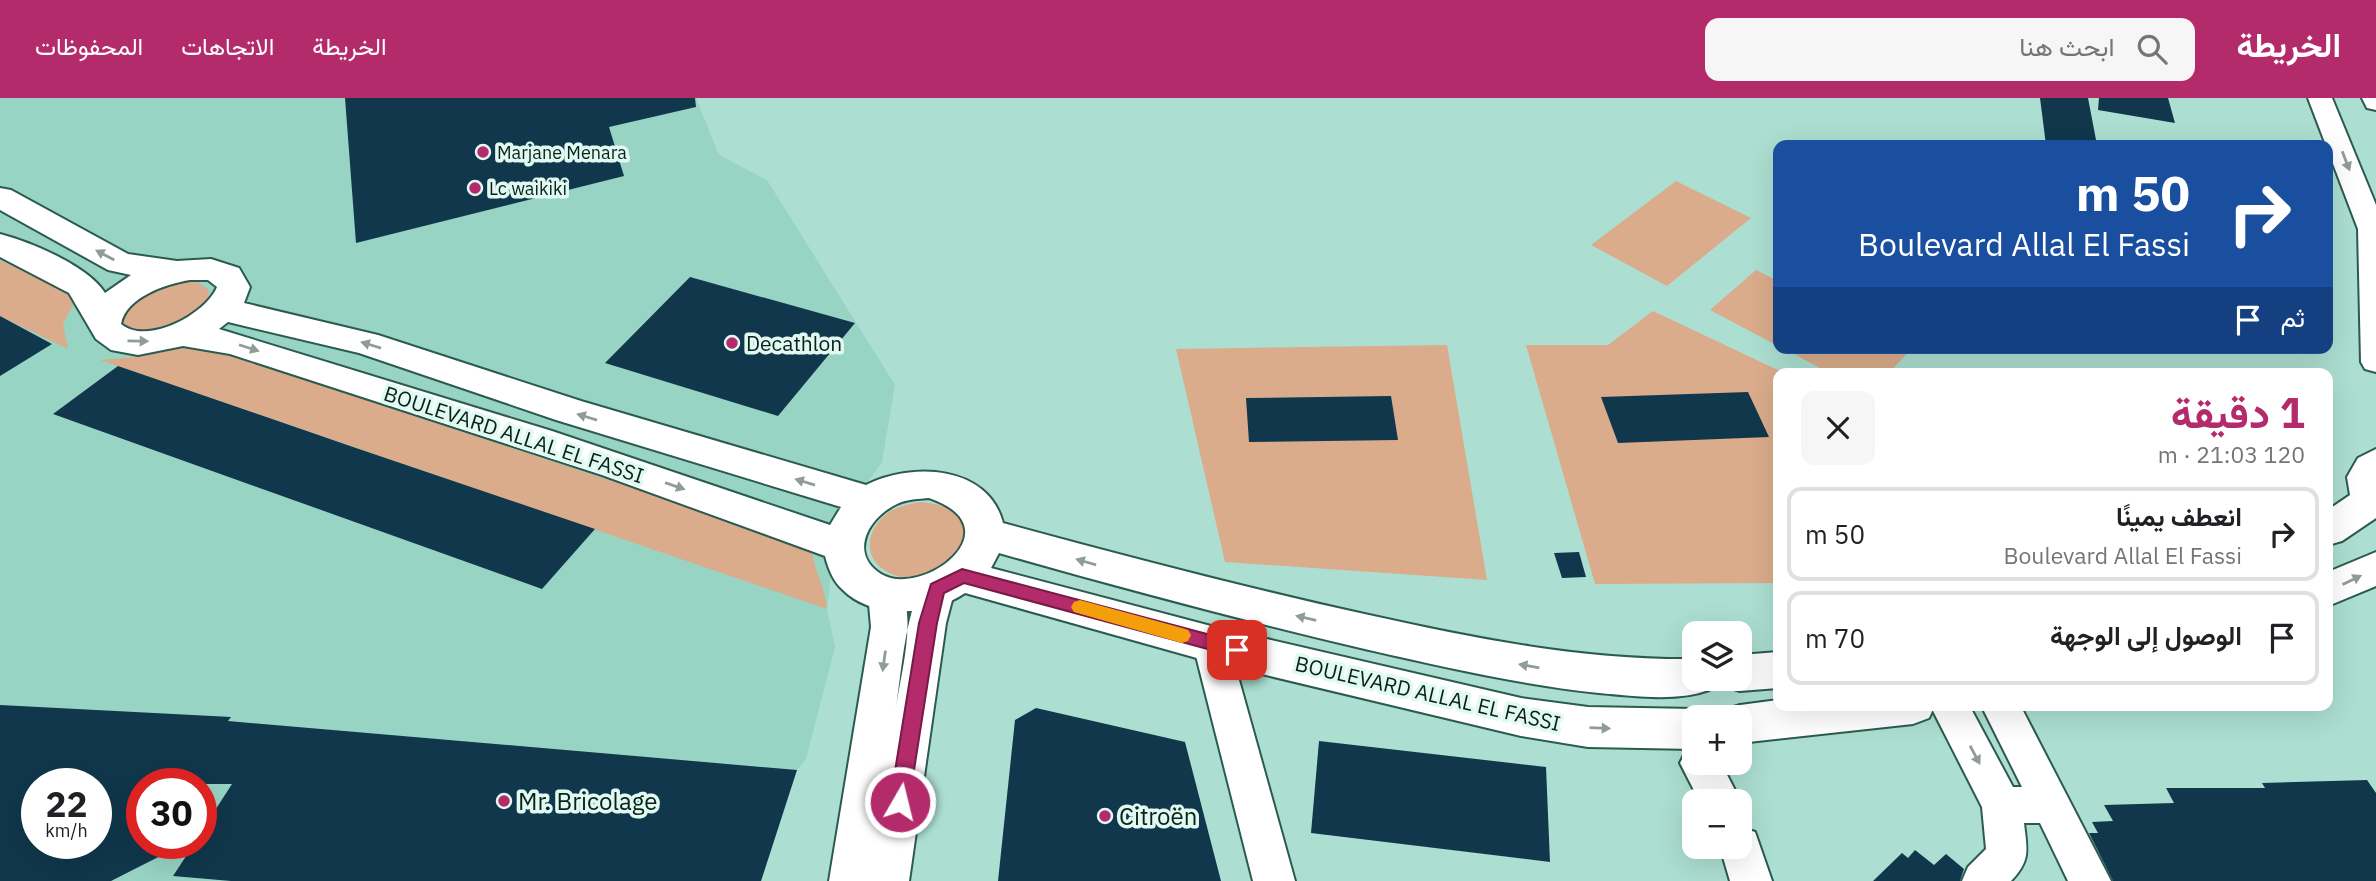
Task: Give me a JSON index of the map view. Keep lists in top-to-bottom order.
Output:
{
  "streets": {
    "main road": ["BOULEVARD ALLAL EL FASSI"]
  },
  "places": [
    "Marjane Menara",
    "Lc waikiki",
    "Decathlon",
    "Mr. Bricolage",
    "Citroën"
  ],
  "page": {
    "header": "الخريطة",
    "search": "ابحث هنا",
    "nav": ["الخريطة", "الاتجاهات", "المحفوظات"],
    "turn": ["50 m", "Boulevard Allal El Fassi"],
    "then": "ثم",
    "heading": ["1 دقيقة", "120 m · 21:03"],
    "list": [
      {
        "name": "انعطف يمينًا",
        "note": "Boulevard Allal El Fassi",
        "value": "50 m"
      },
      {
        "name": "الوصول إلى الوجهة",
        "value": "70 m"
      }
    ],
    "map_buttons": ["+", "−"],
    "speed": "22 km/h",
    "limit": "30"
  }
}
